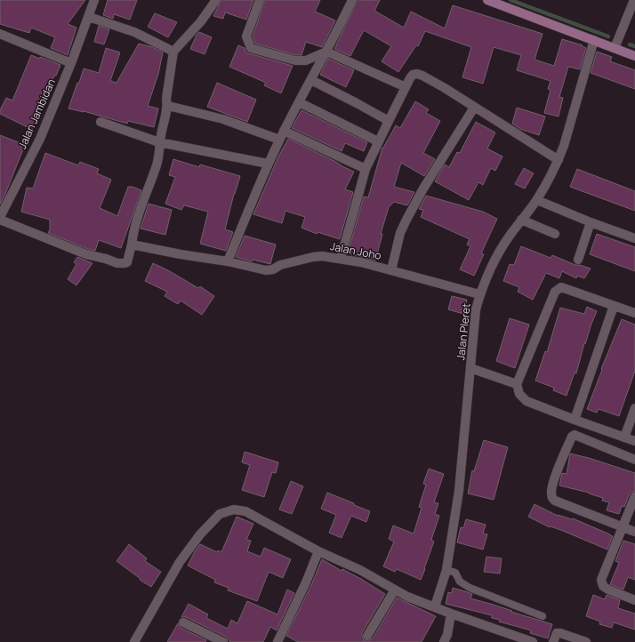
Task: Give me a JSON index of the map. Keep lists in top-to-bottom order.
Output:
{
  "streets": {
    "street": ["Jalan Jambidan", "Jalan Joho", "Jalan Pleret"]
  },
  "crossings": [
    ["Jalan Joho", "Jalan Pleret"]
  ]
}
